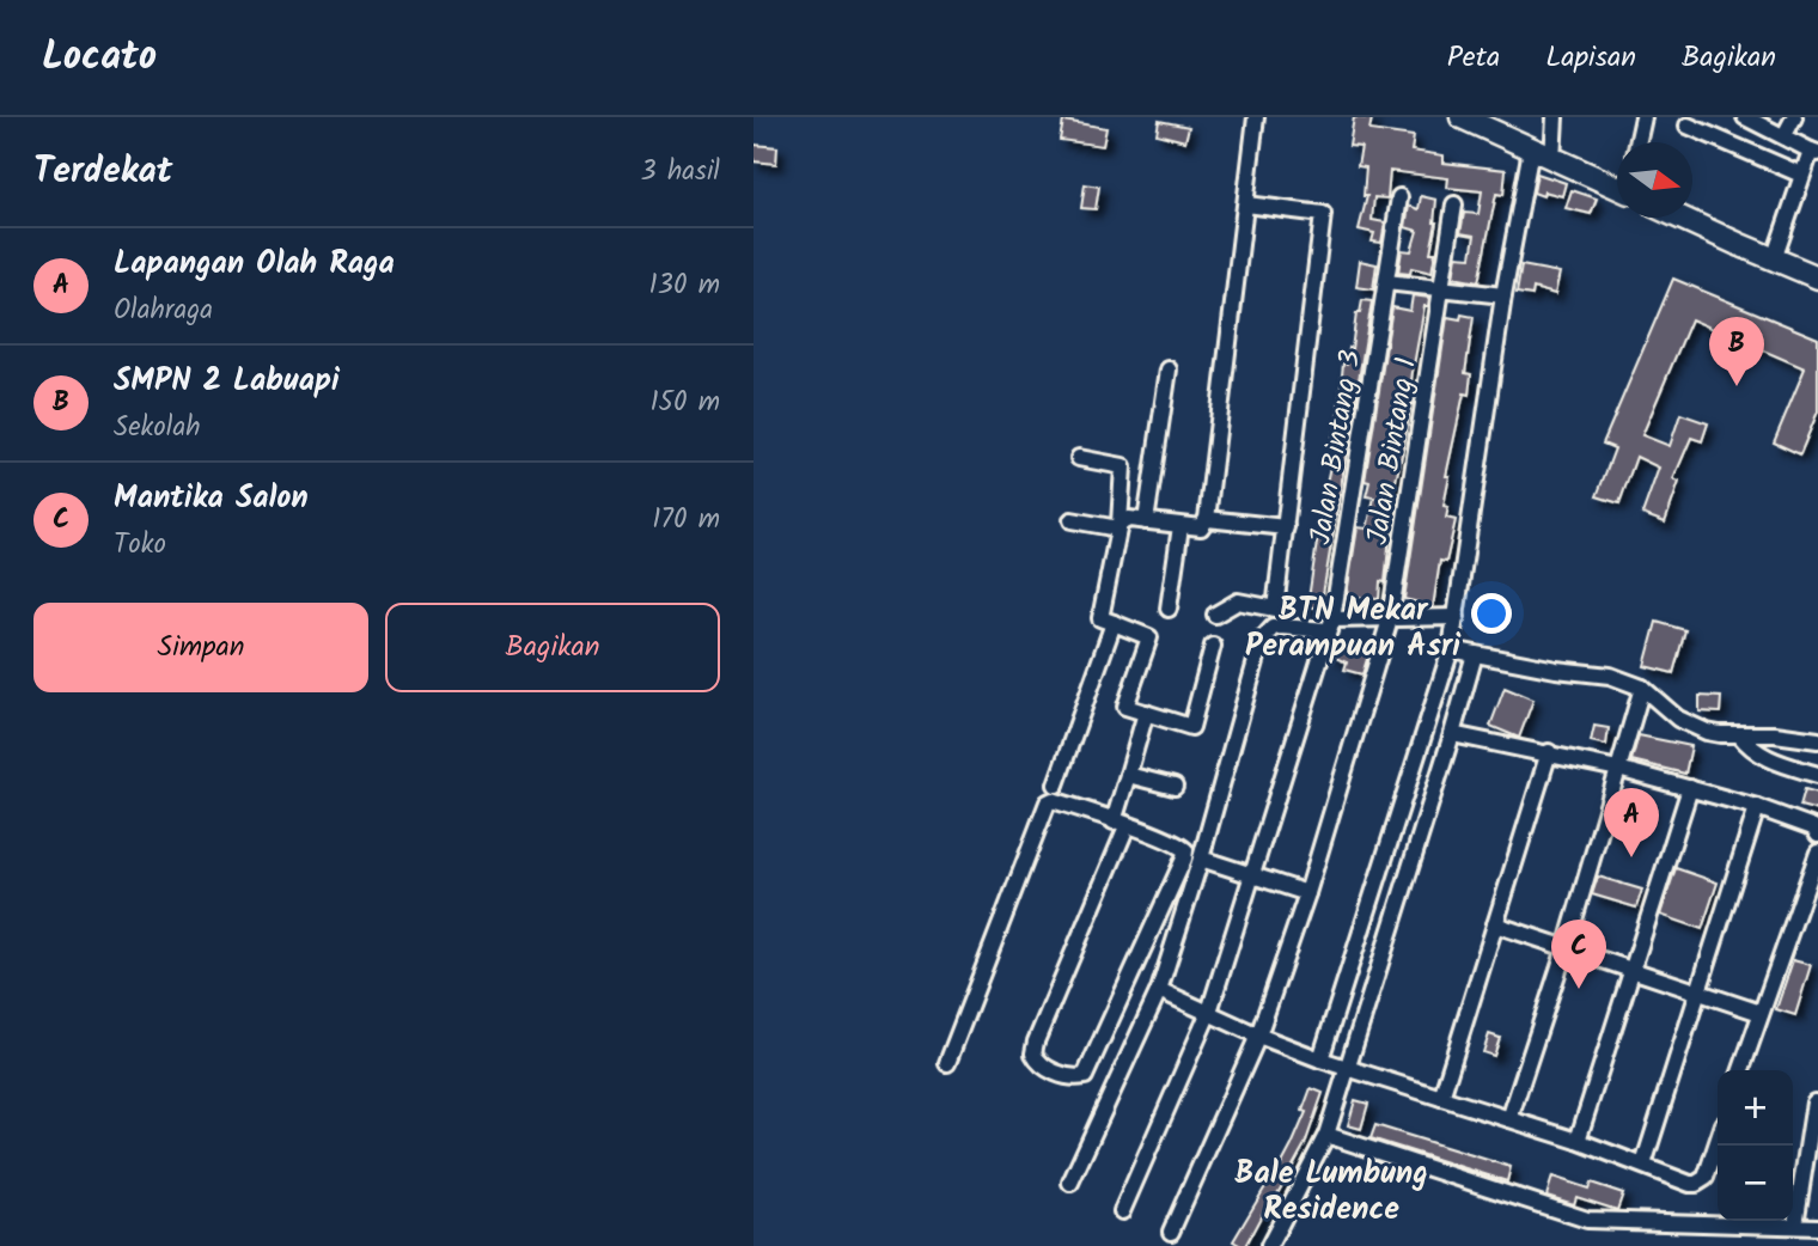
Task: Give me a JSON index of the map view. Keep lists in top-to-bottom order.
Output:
{
  "streets": {
    "street": ["Jalan Bintang 3", "Jalan Bintang 1"]
  },
  "districts": ["BTN Mekar Perampuan Asri", "Bale Lumbung Residence"],
  "north": "right",
  "page": {
    "header": "Locato",
    "nav": ["Peta", "Lapisan", "Bagikan"],
    "heading": ["Terdekat", "3 hasil"],
    "list": [
      {
        "mark": "A",
        "name": "Lapangan Olah Raga",
        "note": "Olahraga",
        "value": "130 m"
      },
      {
        "mark": "B",
        "name": "SMPN 2 Labuapi",
        "note": "Sekolah",
        "value": "150 m"
      },
      {
        "mark": "C",
        "name": "Mantika Salon",
        "note": "Toko",
        "value": "170 m"
      }
    ],
    "pins": ["B", "A", "C"],
    "buttons": ["Simpan", "Bagikan"],
    "map_buttons": ["+", "−"]
  }
}
